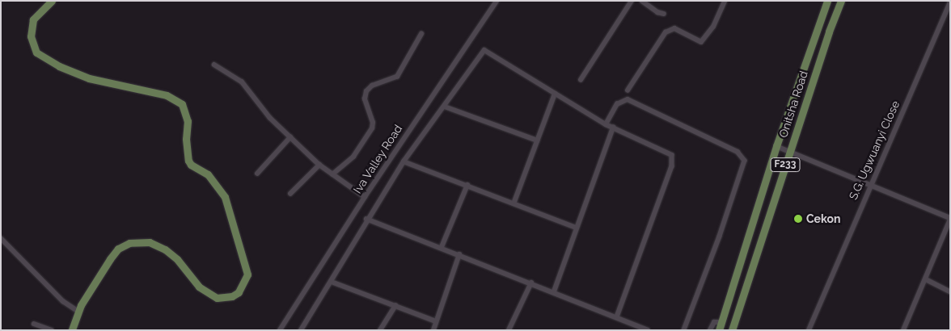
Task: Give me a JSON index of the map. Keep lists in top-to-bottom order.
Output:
{
  "streets": {
    "main road": ["Onitsha Road", "F233"],
    "street": ["S.G. Ugwuanyi Close", "Iva Valley Road"]
  },
  "places": ["Cekon"]
}
